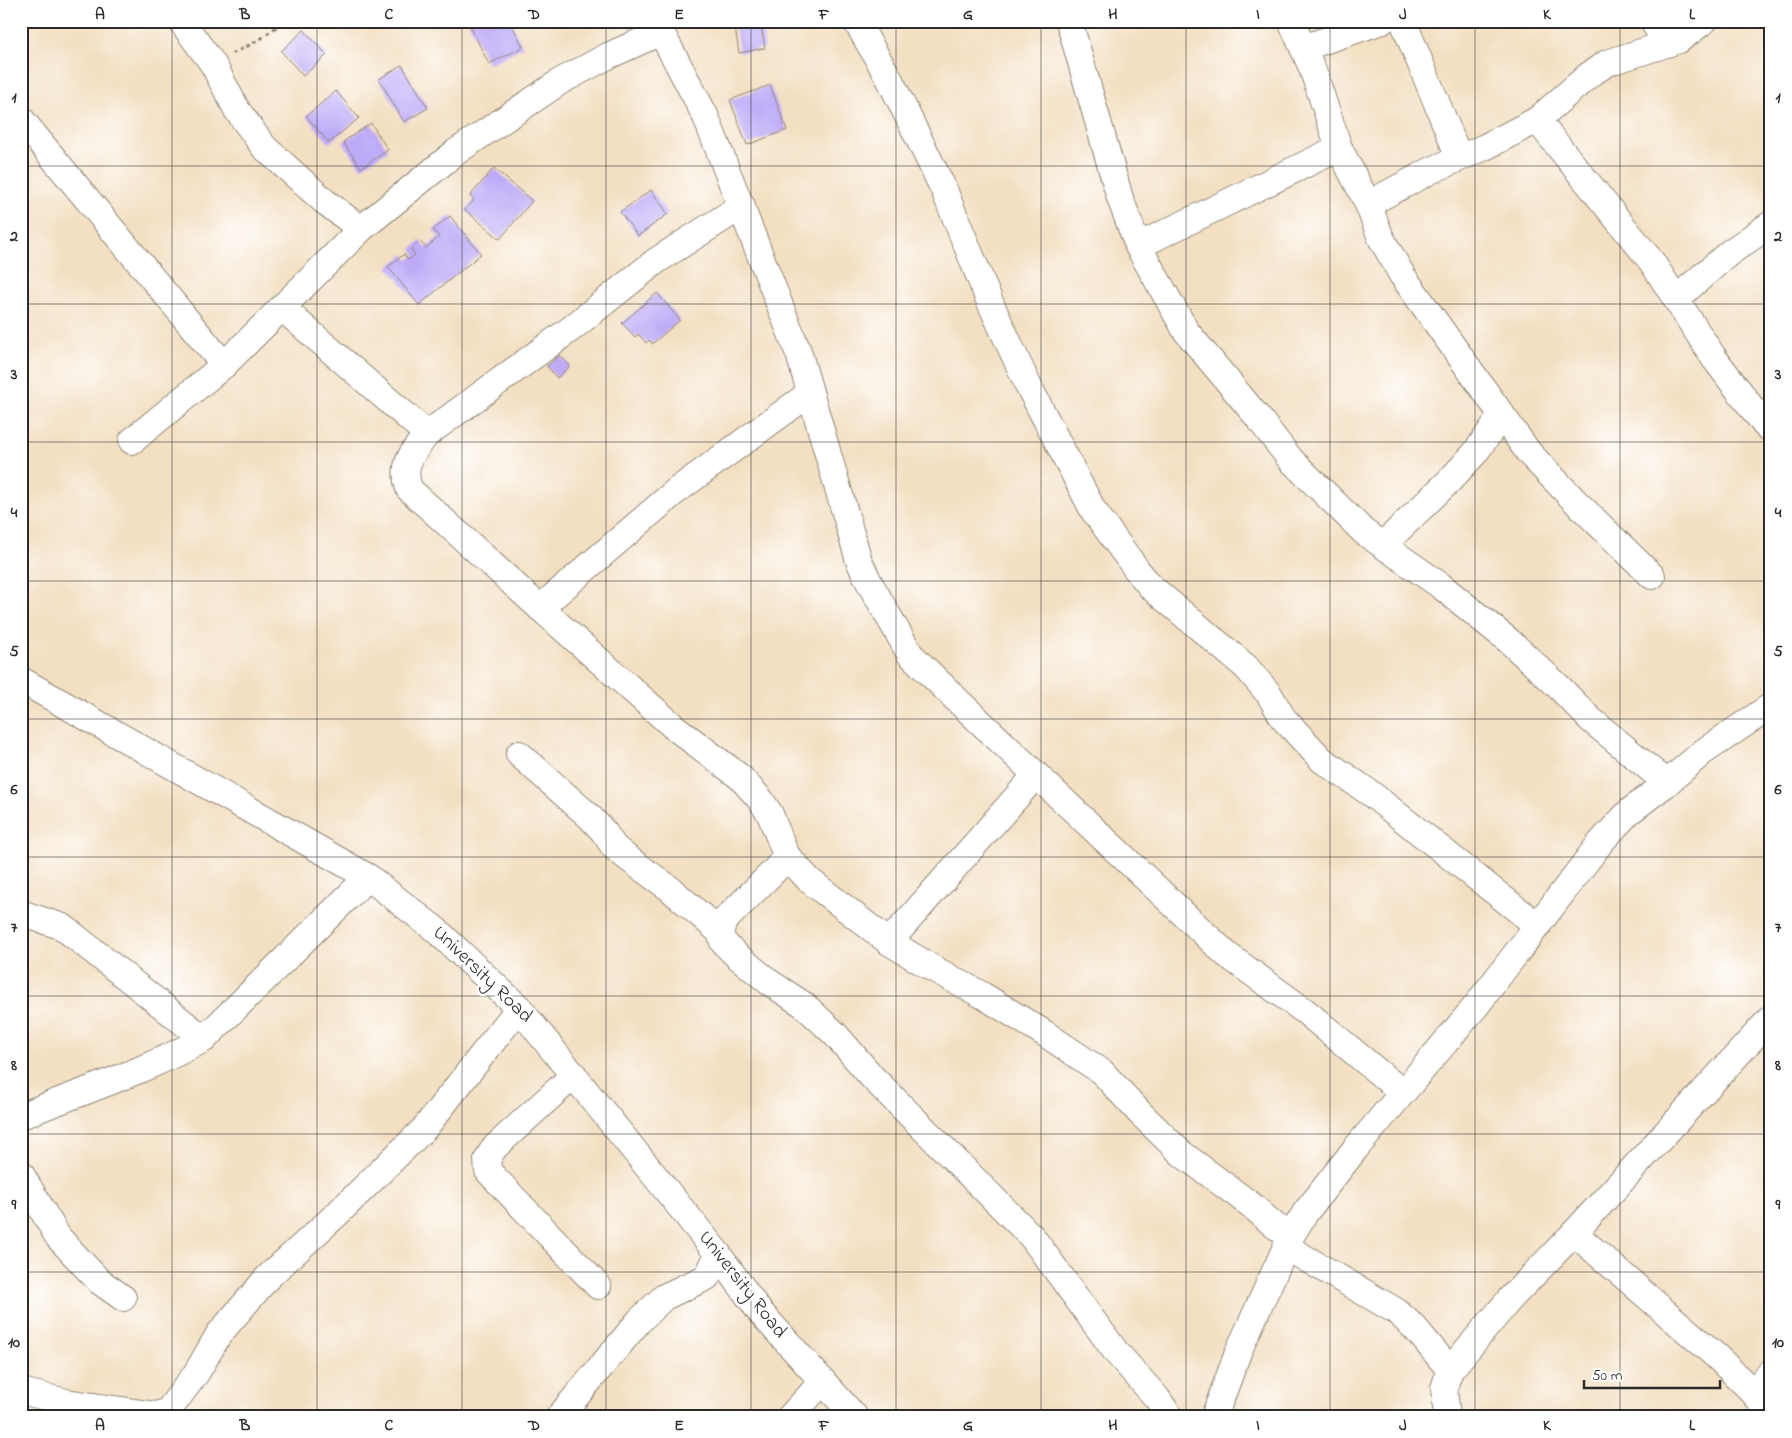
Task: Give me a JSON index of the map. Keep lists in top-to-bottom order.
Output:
{
  "streets": {
    "street": ["University Road"]
  },
  "scale_bar": "50 m",
  "grid": {
    "columns": [
      "A",
      "B",
      "C",
      "D",
      "E",
      "F",
      "G",
      "H",
      "I",
      "J",
      "K",
      "L"
    ],
    "rows": [
      "1",
      "2",
      "3",
      "4",
      "5",
      "6",
      "7",
      "8",
      "9",
      "10"
    ]
  }
}
